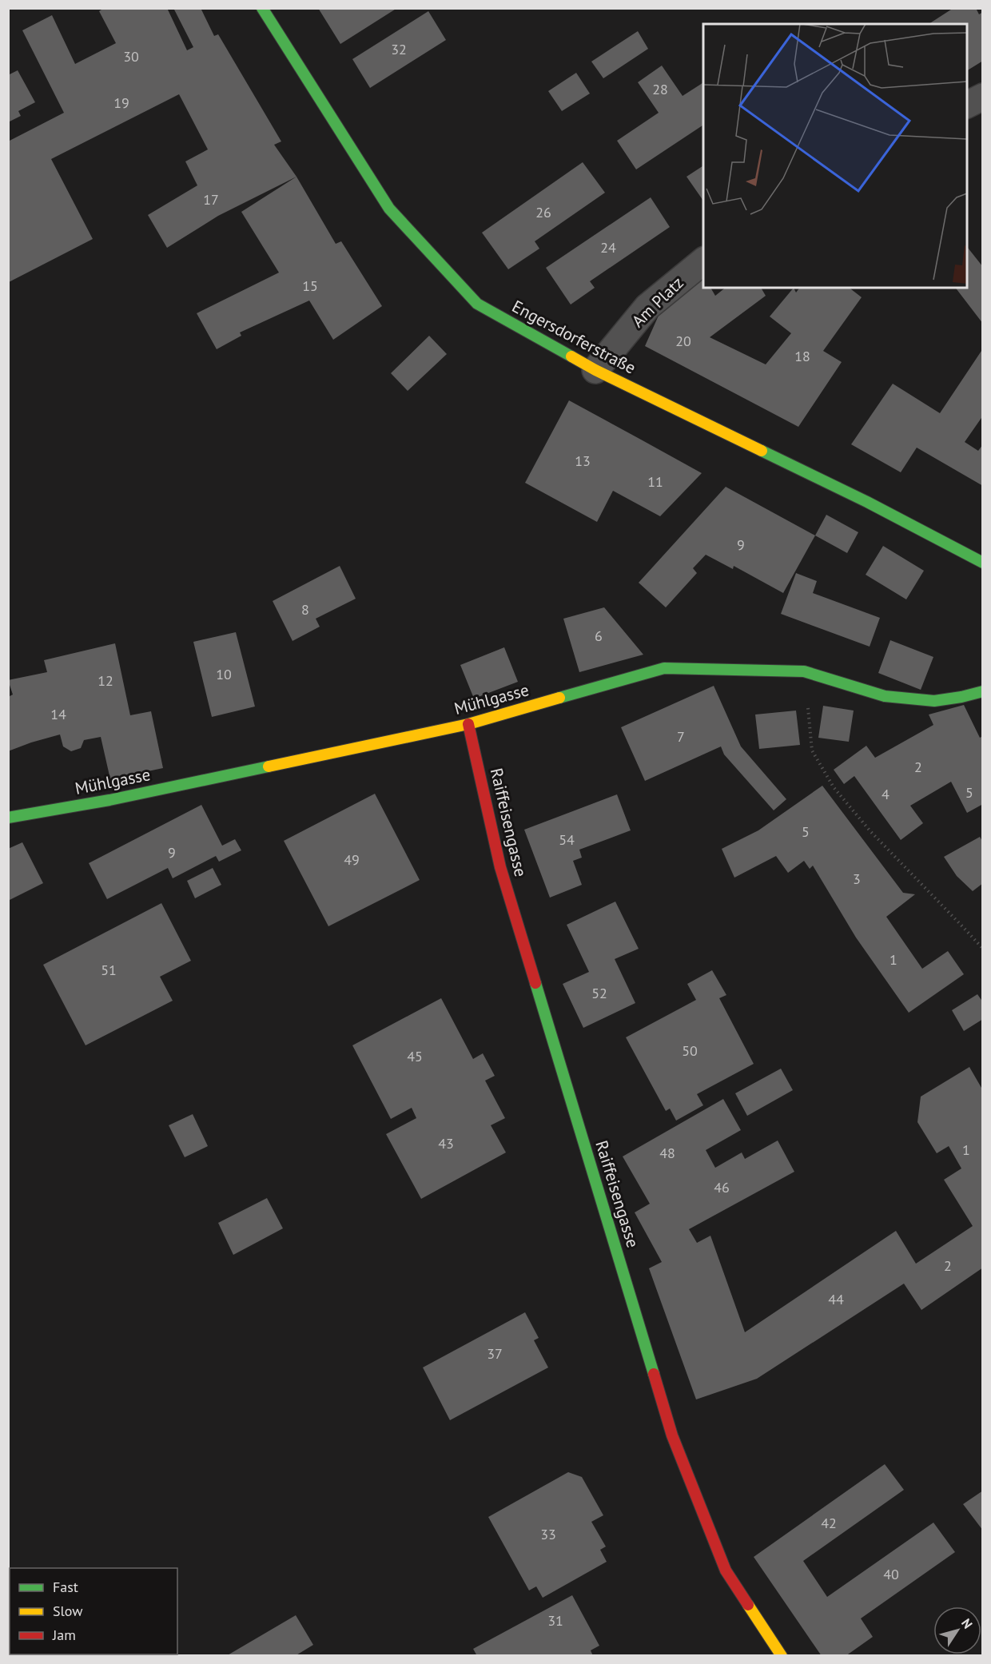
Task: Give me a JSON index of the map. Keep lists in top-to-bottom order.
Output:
{
  "streets": {
    "street": [
      "Am Platz",
      "Engersdorferstraße",
      "Mühlgasse",
      "Raiffeisengasse"
    ]
  },
  "crossings": [
    ["Am Platz", "Engersdorferstraße"],
    ["Mühlgasse", "Raiffeisengasse"]
  ],
  "house_numbers": [
    "32",
    "30",
    "28",
    "19",
    "17",
    "26",
    "24",
    "15",
    "20",
    "18",
    "13",
    "11",
    "9",
    "8",
    "6",
    "10",
    "12",
    "14",
    "7",
    "2",
    "5",
    "4",
    "5",
    "54",
    "9",
    "49",
    "3",
    "1",
    "51",
    "52",
    "50",
    "45",
    "43",
    "1",
    "48",
    "46",
    "2",
    "44",
    "37",
    "42",
    "33",
    "40",
    "31"
  ],
  "legend": ["Fast", "Slow", "Jam"],
  "north": "top right"
}
